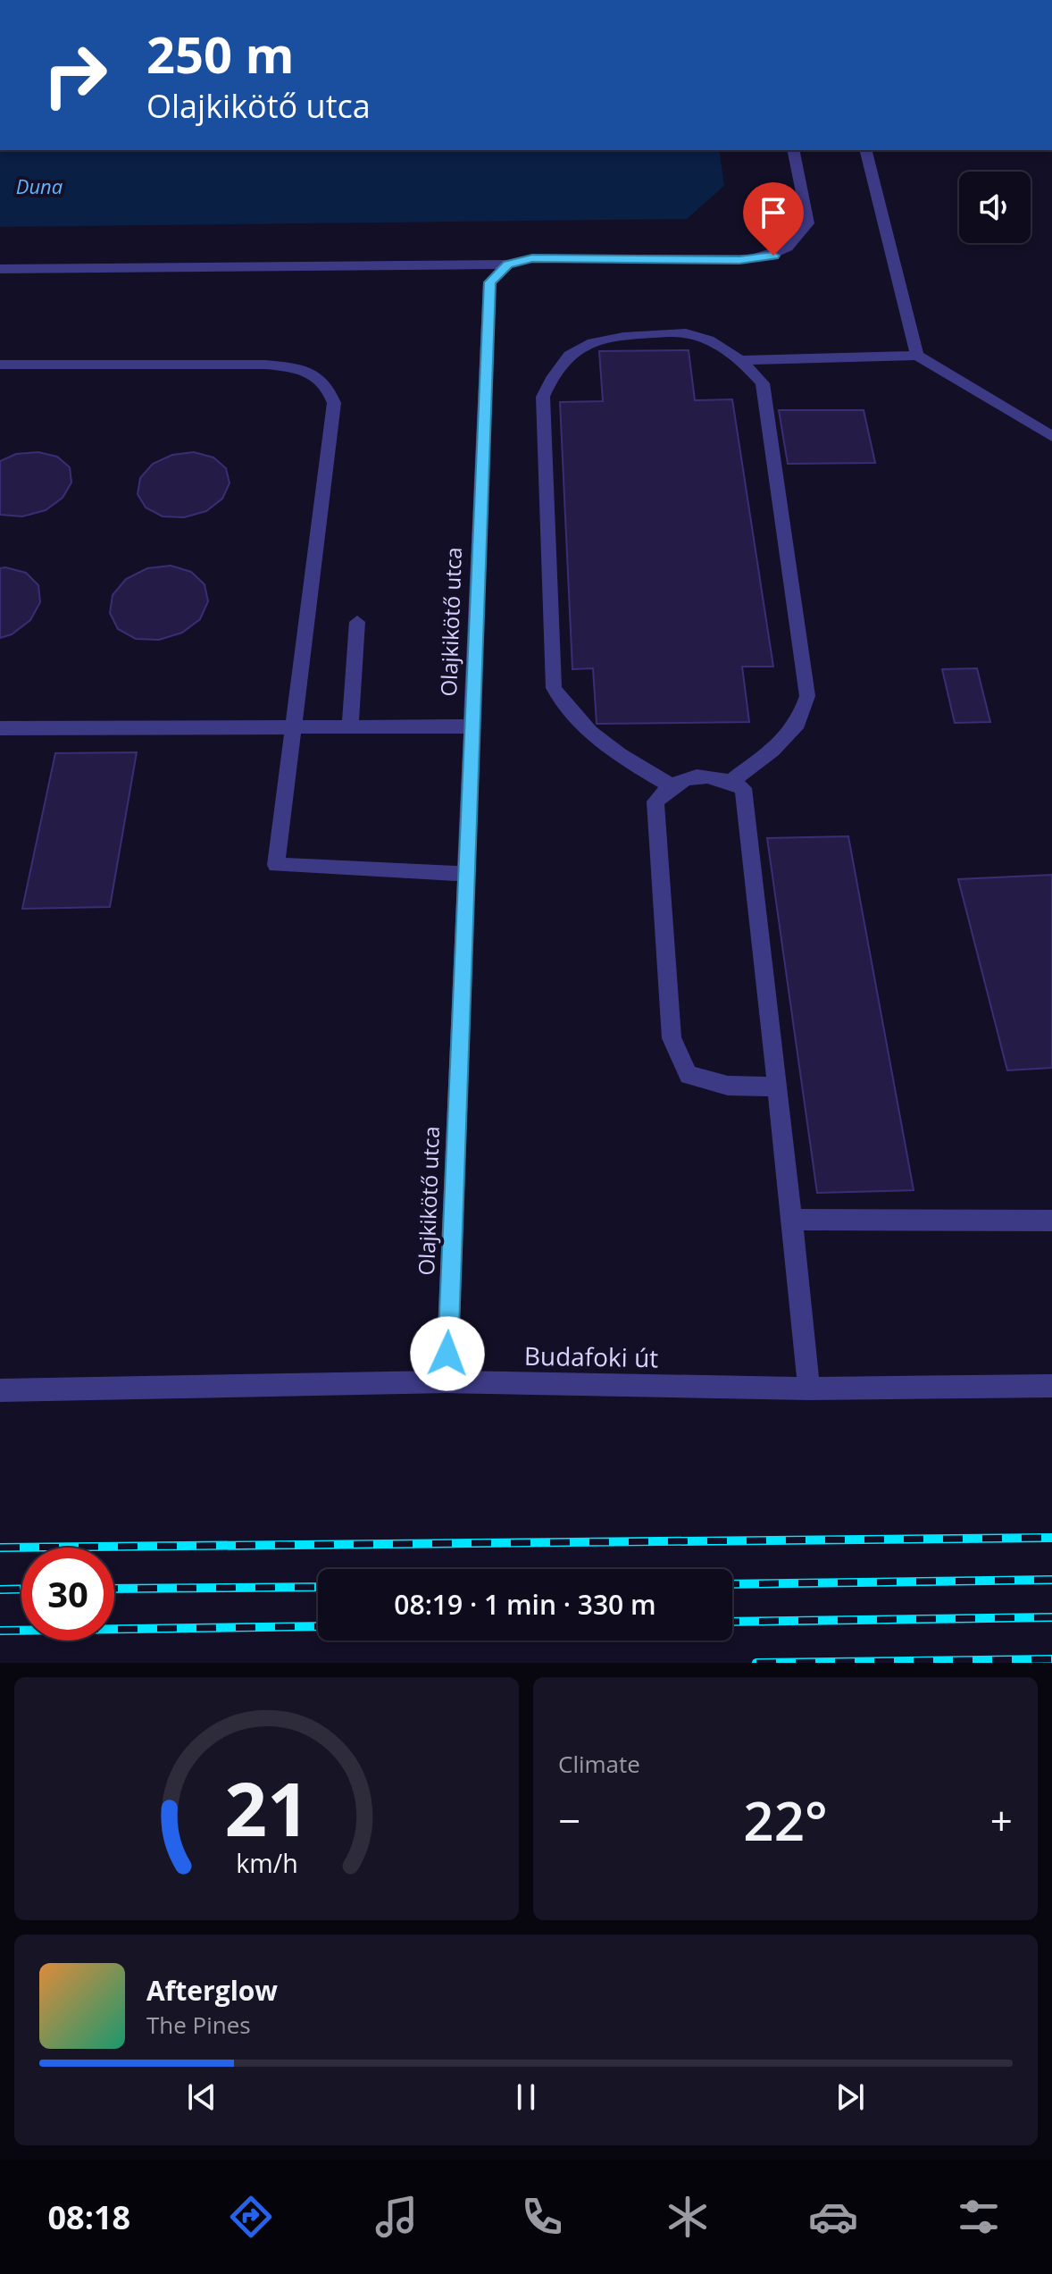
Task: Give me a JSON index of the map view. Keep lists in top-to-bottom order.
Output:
{
  "streets": {
    "street": ["Olajkikötő utca", "Budafoki út"]
  },
  "crossings": [
    ["Olajkikötő utca", "Budafoki út"]
  ],
  "water": ["Duna"],
  "page": {
    "turn": ["250 m", "Olajkikötő utca"],
    "limit": "30",
    "trip": "08:19 · 1 min · 330 m",
    "tile": "Climate",
    "heat": ["−", "22°", "+"],
    "song": ["Afterglow", "The Pines"],
    "tabs": "08:18",
    "gauge": ["21", "km/h"]
  }
}
